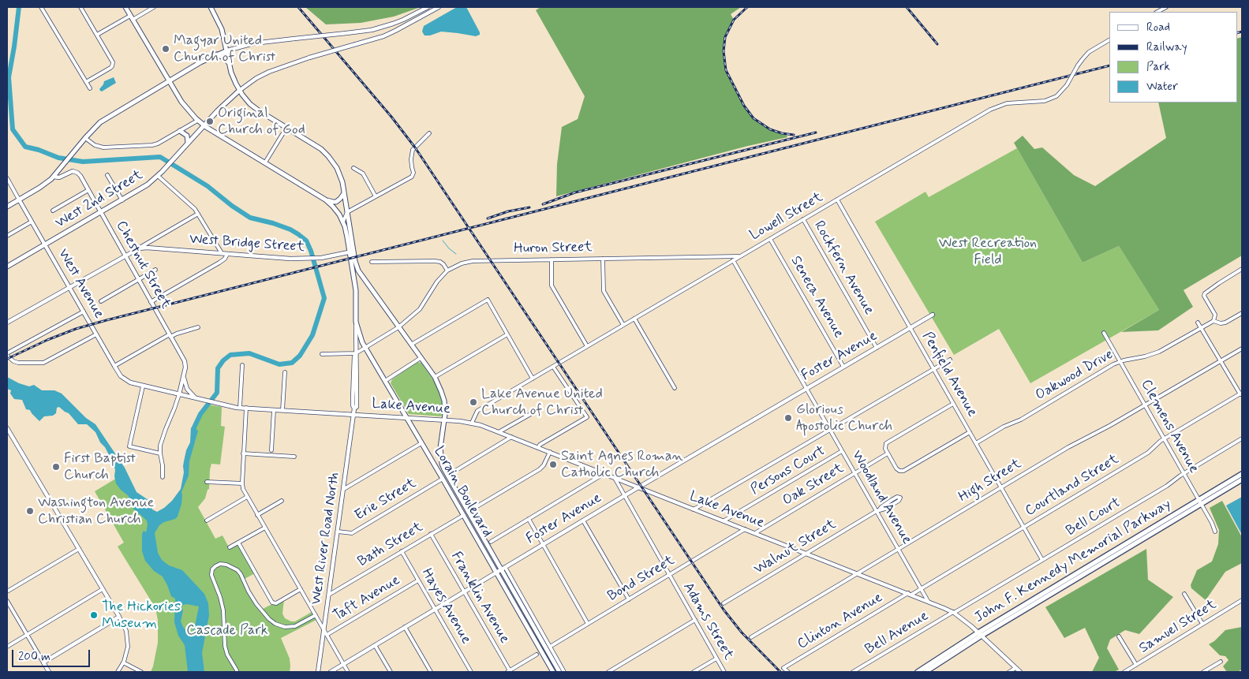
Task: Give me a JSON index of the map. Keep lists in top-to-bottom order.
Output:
{
  "streets": {
    "main road": [
      "West 2nd Street",
      "Lorain Boulevard",
      "West River Road North",
      "John F. Kennedy Memorial Parkway"
    ],
    "street": [
      "Lowell Street",
      "West Bridge Street",
      "Huron Street",
      "Chestnut Street",
      "Rockfern Avenue",
      "West Avenue",
      "Seneca Avenue",
      "Foster Avenue",
      "Penfield Avenue",
      "Oakwood Drive",
      "Lake Avenue",
      "Clemens Avenue",
      "Persons Court",
      "High Street",
      "Oak Street",
      "Courtland Street",
      "Woodland Avenue",
      "Erie Street",
      "Bell Court",
      "Bath Street",
      "Walnut Street",
      "Bond Street",
      "Franklin Avenue",
      "Taft Avenue",
      "Hayes Avenue",
      "Adams Street",
      "Clinton Avenue",
      "Samuel Street",
      "Bell Avenue"
    ]
  },
  "crossings": [
    ["West 2nd Street", "Chestnut Street"],
    ["West 2nd Street", "West Avenue"],
    ["West 2nd Street", "West River Road North"],
    ["Lowell Street", "Huron Street"],
    ["Lowell Street", "Rockfern Avenue"],
    ["Lowell Street", "Seneca Avenue"],
    ["Lowell Street", "Penfield Avenue"],
    ["Lowell Street", "Lake Avenue"],
    ["Lowell Street", "Woodland Avenue"],
    ["West Bridge Street", "West River Road North"],
    ["Chestnut Street", "Lake Avenue"],
    ["Rockfern Avenue", "Foster Avenue"],
    ["West Avenue", "Lake Avenue"],
    ["Seneca Avenue", "Foster Avenue"],
    ["Foster Avenue", "Penfield Avenue"],
    ["Foster Avenue", "Lake Avenue"],
    ["Foster Avenue", "Lorain Boulevard"],
    ["Foster Avenue", "Woodland Avenue"],
    ["Foster Avenue", "Franklin Avenue"],
    ["Foster Avenue", "Hayes Avenue"],
    ["Foster Avenue", "Adams Street"],
    ["Penfield Avenue", "Oakwood Drive"],
    ["Penfield Avenue", "High Street"],
    ["Penfield Avenue", "Courtland Street"],
    ["Penfield Avenue", "Bell Court"],
    ["Oakwood Drive", "Clemens Avenue"],
    ["Lake Avenue", "Persons Court"],
    ["Lake Avenue", "High Street"],
    ["Lake Avenue", "Oak Street"],
    ["Lake Avenue", "Courtland Street"],
    ["Lake Avenue", "Lorain Boulevard"],
    ["Lake Avenue", "Woodland Avenue"],
    ["Lake Avenue", "Bell Court"],
    ["Lake Avenue", "West River Road North"],
    ["Lake Avenue", "Walnut Street"],
    ["Lake Avenue", "John F. Kennedy Memorial Parkway"],
    ["Lake Avenue", "Bond Street"],
    ["Lake Avenue", "Adams Street"],
    ["Lake Avenue", "Clinton Avenue"],
    ["Lake Avenue", "Bell Avenue"],
    ["Clemens Avenue", "High Street"],
    ["Clemens Avenue", "Courtland Street"],
    ["Clemens Avenue", "Bell Court"],
    ["Clemens Avenue", "John F. Kennedy Memorial Parkway"],
    ["Persons Court", "Woodland Avenue"],
    ["High Street", "Woodland Avenue"],
    ["Oak Street", "Woodland Avenue"],
    ["Courtland Street", "Woodland Avenue"],
    ["Courtland Street", "Clinton Avenue"],
    ["Lorain Boulevard", "Erie Street"],
    ["Lorain Boulevard", "West River Road North"],
    ["Lorain Boulevard", "Bath Street"],
    ["Lorain Boulevard", "Bond Street"],
    ["Woodland Avenue", "Walnut Street"],
    ["Erie Street", "West River Road North"],
    ["Bell Court", "Bell Avenue"],
    ["West River Road North", "Bath Street"],
    ["Bath Street", "Franklin Avenue"],
    ["Bath Street", "Hayes Avenue"],
    ["Bond Street", "Adams Street"],
    ["Taft Avenue", "Hayes Avenue"]
  ],
  "parks": ["West Recreation Field", "Cascade Park"],
  "places": [
    "Magyar United Church of Christ",
    "Original Church of God",
    "Lake Avenue United Church of Christ",
    "Glorious Apostolic Church",
    "Saint Agnes Roman Catholic Church",
    "First Baptist Church",
    "Washington Avenue Christian Church",
    "The Hickories Museum"
  ],
  "legend": [
    "Road",
    "Railway",
    "Park",
    "Water"
  ],
  "scale_bar": "200 m"
}
